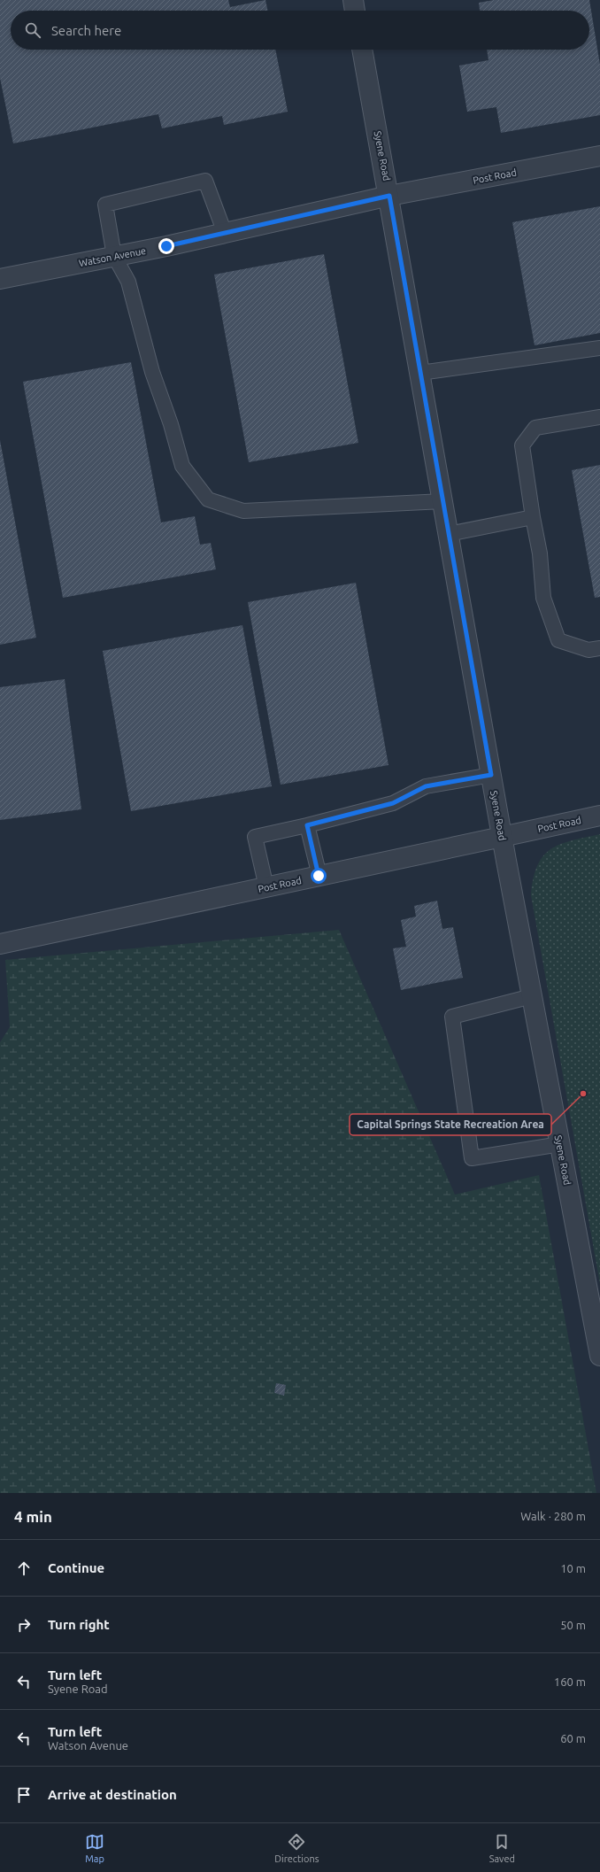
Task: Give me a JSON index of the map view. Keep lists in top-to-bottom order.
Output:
{
  "streets": {
    "street": ["Syene Road", "Post Road", "Watson Avenue"]
  },
  "crossings": [
    ["Syene Road", "Post Road"],
    ["Syene Road", "Watson Avenue"],
    ["Post Road", "Watson Avenue"]
  ],
  "places": ["Capital Springs State Recreation Area"],
  "page": {
    "search": "Search here",
    "heading": ["4 min", "Walk · 280 m"],
    "list": [
      ["Continue", "10 m"],
      ["Turn right", "50 m"],
      ["Turn left", "Syene Road", "160 m"],
      ["Turn left", "Watson Avenue", "60 m"],
      "Arrive at destination"
    ],
    "nav": ["Map", "Directions", "Saved"]
  }
}
